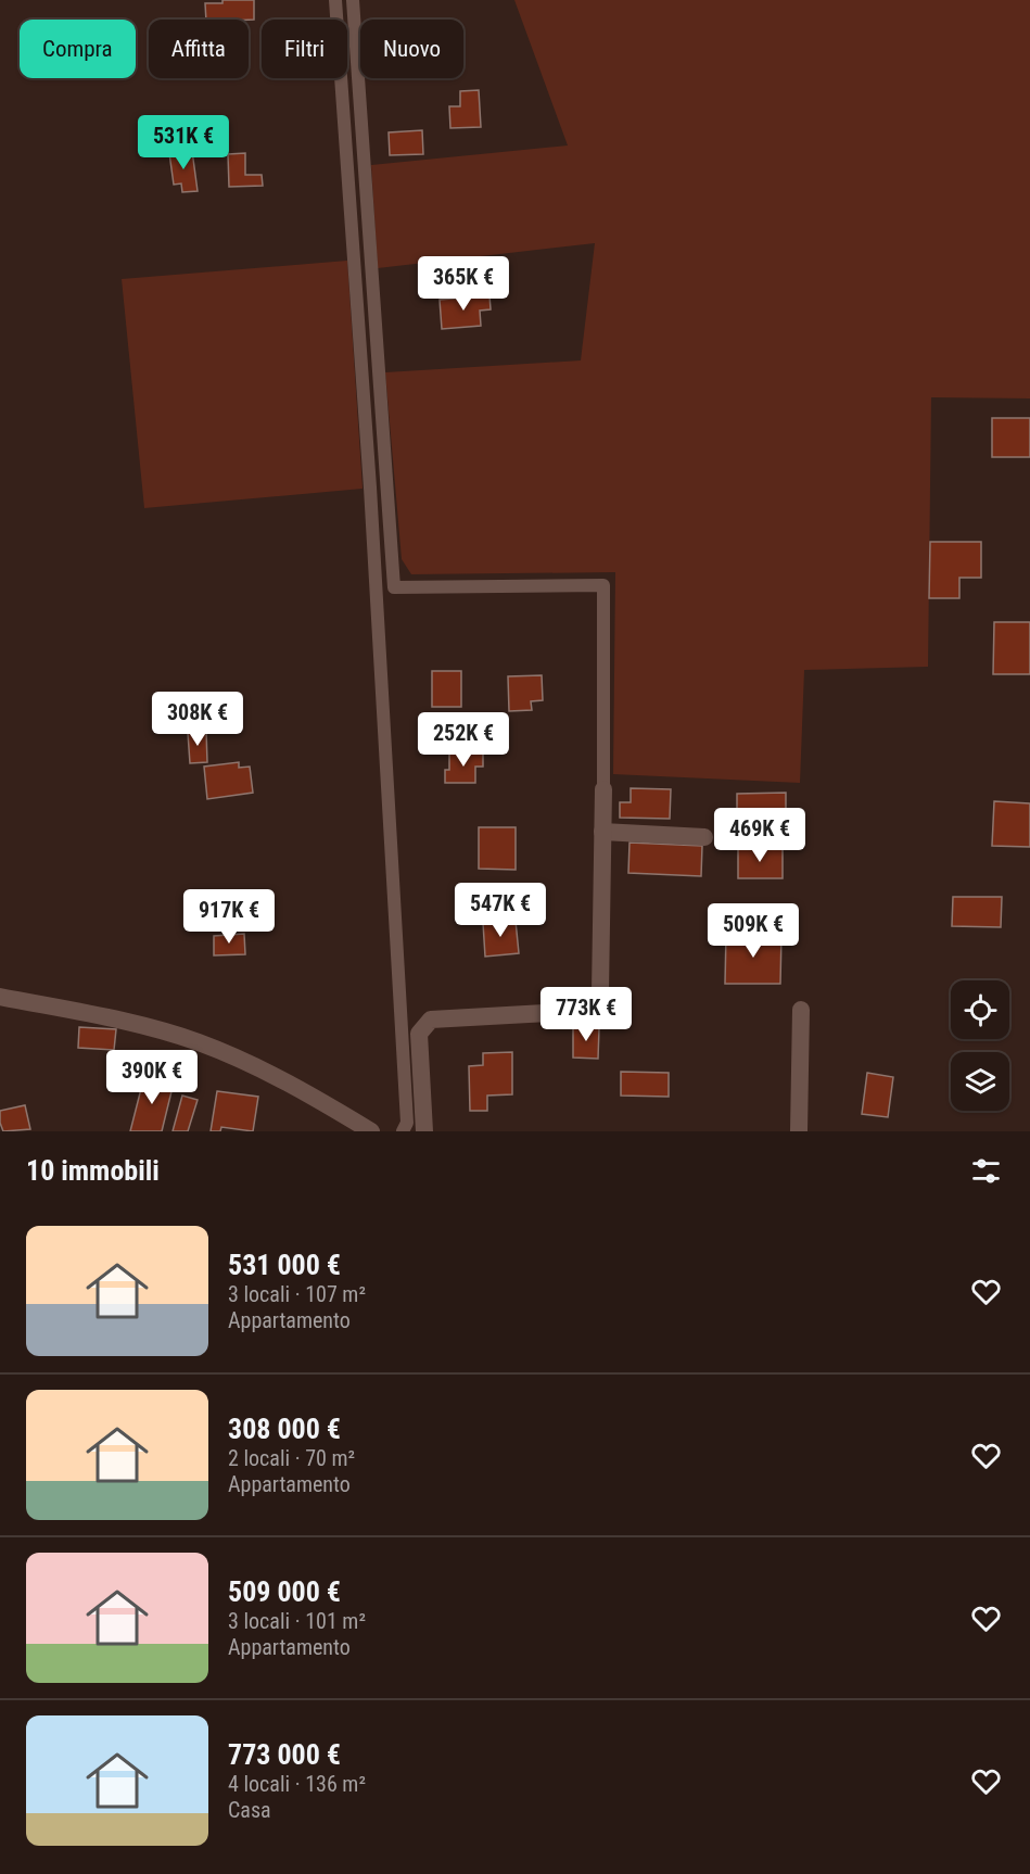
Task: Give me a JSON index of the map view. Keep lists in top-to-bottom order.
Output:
{
  "page": {
    "chip": [
      "Compra",
      "Affitta",
      "Filtri",
      "Nuovo"
    ],
    "price": [
      "531K €",
      "365K €",
      "308K €",
      "252K €",
      "469K €",
      "547K €",
      "917K €",
      "509K €",
      "773K €",
      "390K €"
    ],
    "heading": "10 immobili",
    "list": [
      {
        "name": "531 000 €",
        "note": "3 locali · 107 m² · Appartamento"
      },
      {
        "name": "308 000 €",
        "note": "2 locali · 70 m² · Appartamento"
      },
      {
        "name": "509 000 €",
        "note": "3 locali · 101 m² · Appartamento"
      },
      {
        "name": "773 000 €",
        "note": "4 locali · 136 m² · Casa"
      }
    ]
  }
}
